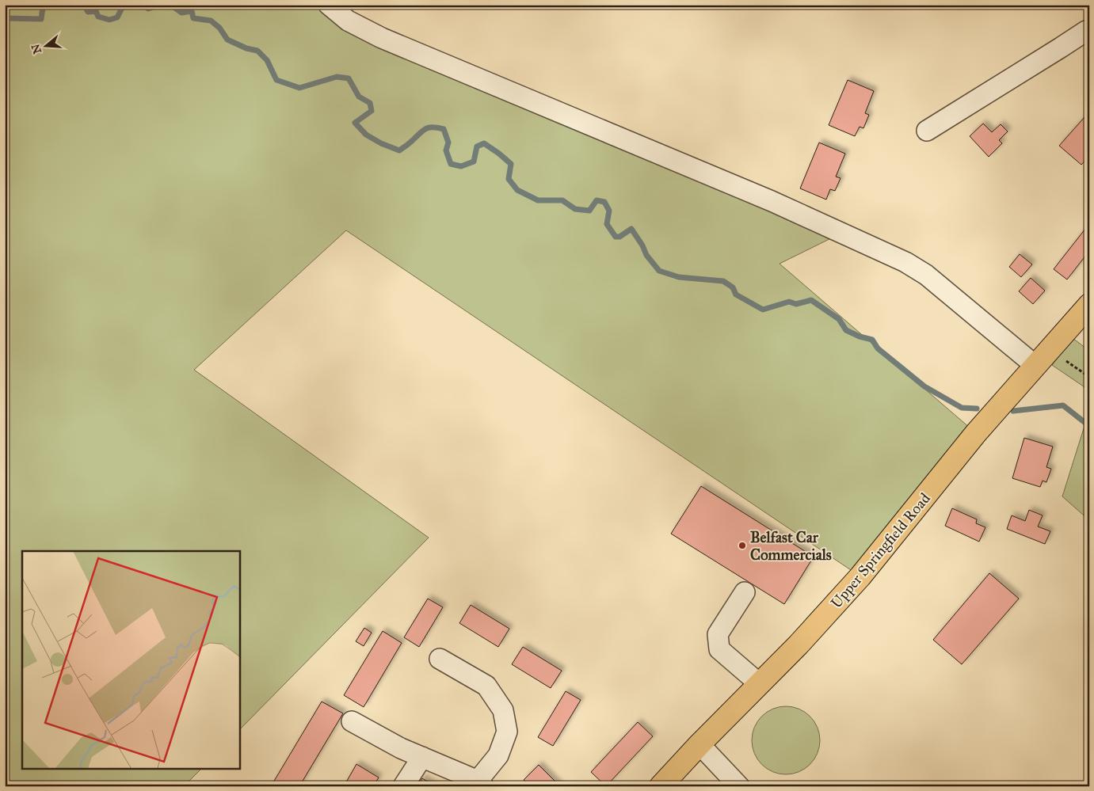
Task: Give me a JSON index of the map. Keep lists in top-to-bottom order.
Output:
{
  "streets": {
    "main road": ["Upper Springfield Road"]
  },
  "places": ["Belfast Car Commercials"],
  "north": "left"
}
